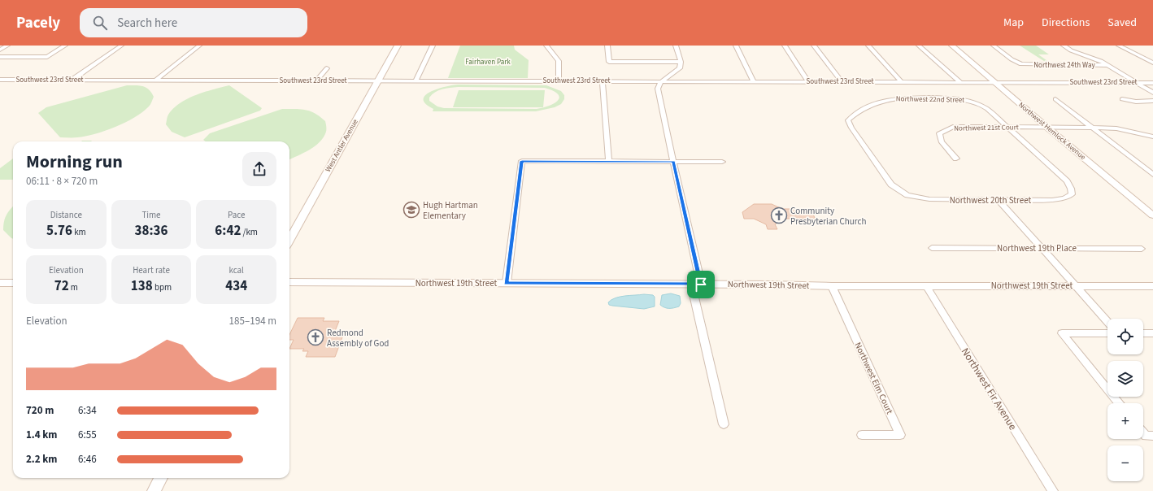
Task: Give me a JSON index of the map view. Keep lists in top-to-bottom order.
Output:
{
  "streets": {
    "street": [
      "Northwest 24th Way",
      "Southwest 23rd Street",
      "Northwest 22nd Street",
      "Northwest 21st Court",
      "Northwest Hemlock Avenue",
      "West Antler Avenue",
      "Northwest 20th Street",
      "Northwest 19th Place",
      "Northwest 19th Street",
      "Northwest Elm Court",
      "Northwest Fir Avenue"
    ]
  },
  "crossings": [
    ["Southwest 23rd Street", "Northwest Hemlock Avenue"],
    ["Southwest 23rd Street", "West Antler Avenue"],
    ["Northwest 22nd Street", "Northwest 21st Court"],
    ["Northwest 22nd Street", "Northwest 20th Street"],
    ["Northwest 21st Court", "Northwest Hemlock Avenue"],
    ["Northwest 21st Court", "Northwest 20th Street"],
    ["Northwest 19th Street", "Northwest Elm Court"],
    ["Northwest 19th Street", "Northwest Fir Avenue"]
  ],
  "parks": ["Fairhaven Park"],
  "places": {
    "school or university": ["Hugh Hartman Elementary"],
    "church": ["Community Presbyterian Church", "Redmond Assembly of God"]
  },
  "page": {
    "header": "Pacely",
    "search": "Search here",
    "nav": ["Map", "Directions", "Saved"],
    "heading": ["Morning run", "06:11 · 8 × 720 m"],
    "stats": [
      ["Distance", "5.76 km"],
      ["Time", "38:36"],
      ["Pace", "6:42 /km"],
      ["Elevation", "72 m"],
      ["Heart rate", "138 bpm"],
      ["kcal", "434"]
    ],
    "chart": ["Elevation", "185–194 m"],
    "map_buttons": ["+", "−"],
    "list": [
      {
        "name": "720 m",
        "note": "6:34"
      },
      {
        "name": "1.4 km",
        "note": "6:55"
      },
      {
        "name": "2.2 km",
        "note": "6:46"
      }
    ]
  }
}
